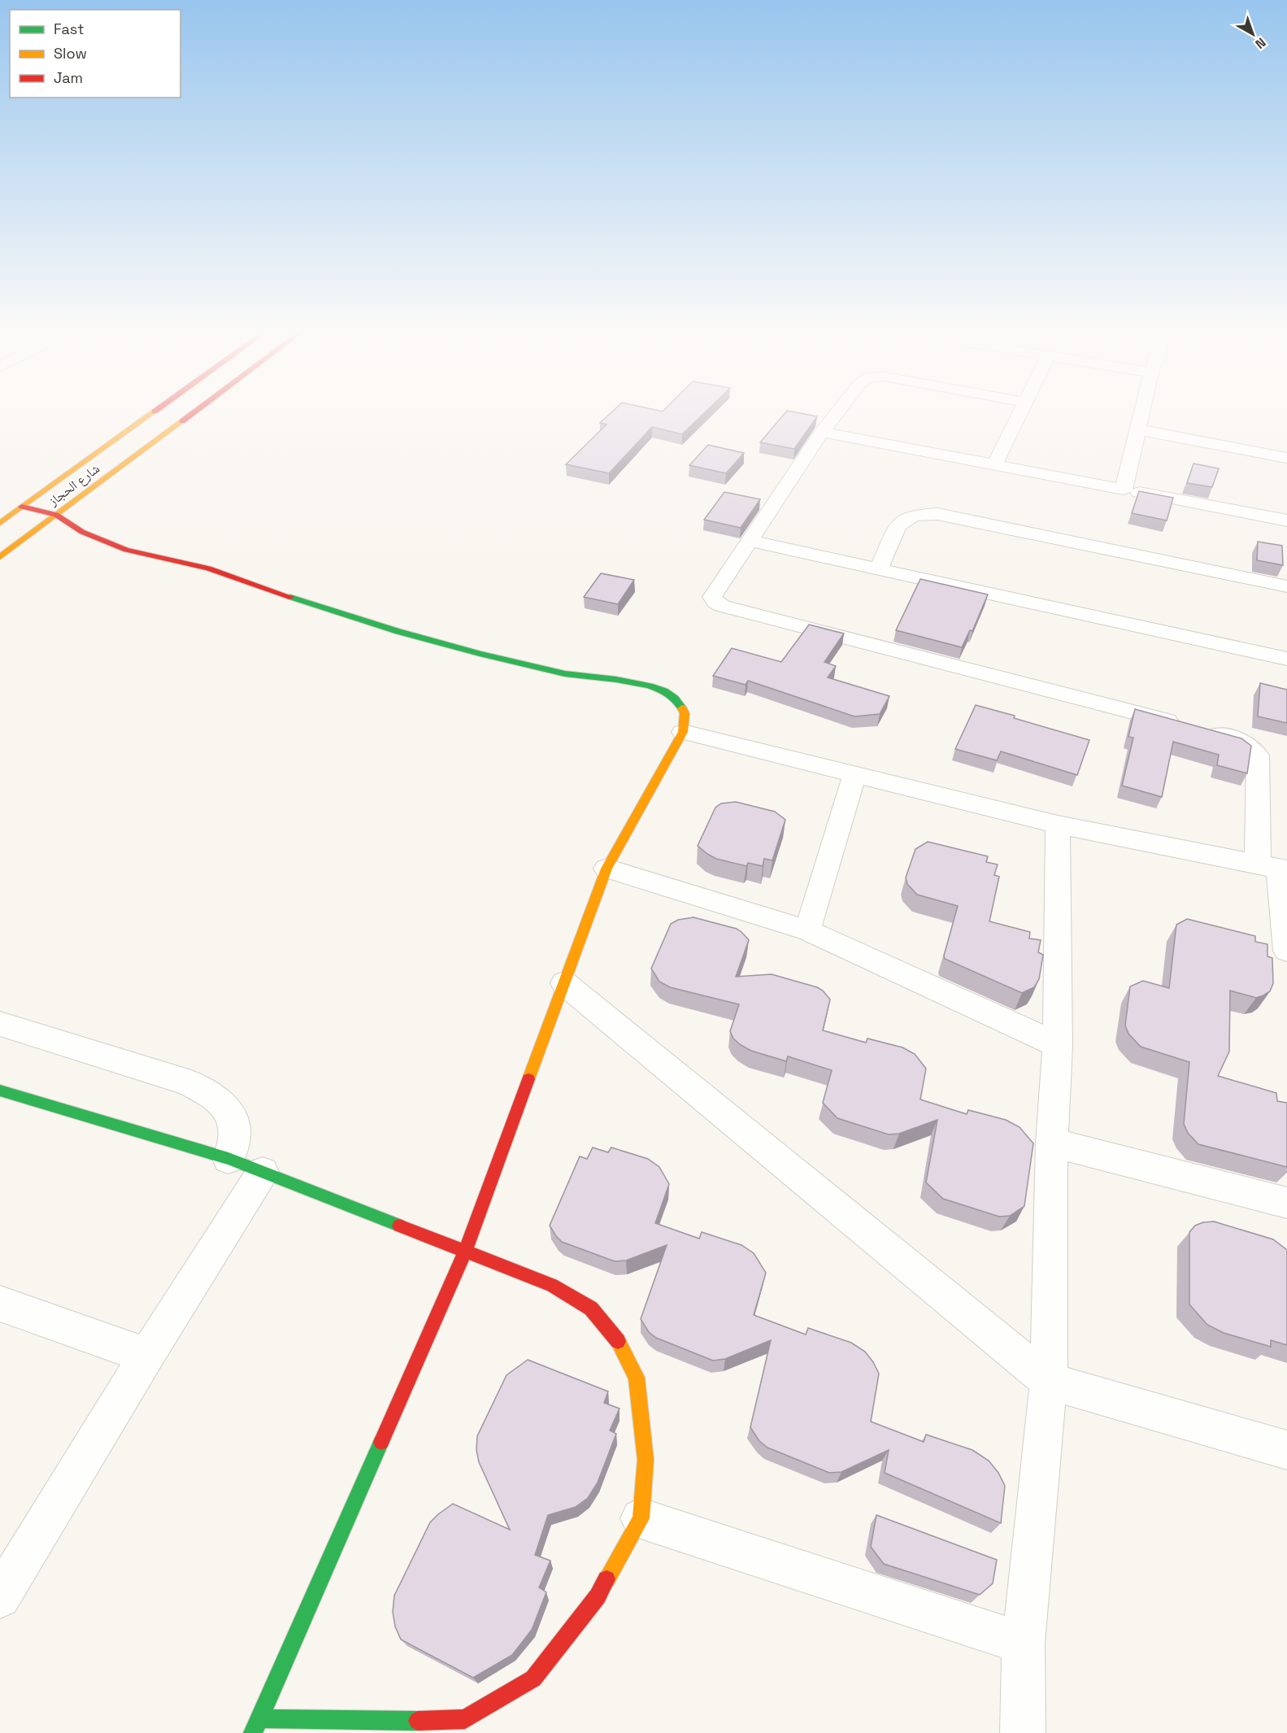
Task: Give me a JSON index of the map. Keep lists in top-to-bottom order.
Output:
{
  "streets": {
    "street": ["شارع الحجاز"]
  },
  "legend": ["Fast", "Slow", "Jam"],
  "north": "bottom right"
}
